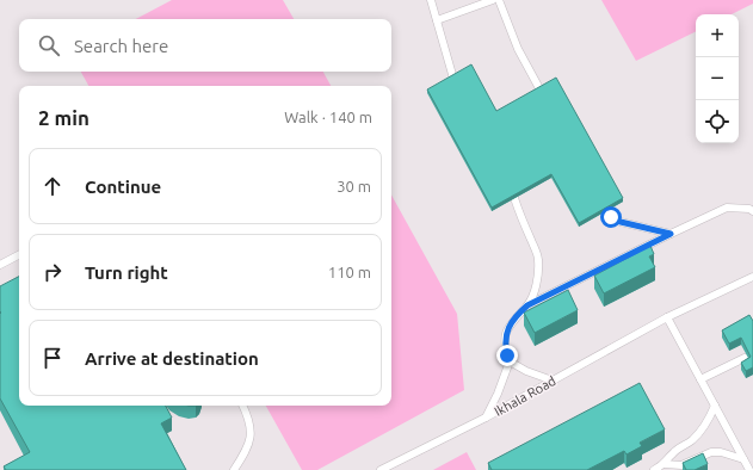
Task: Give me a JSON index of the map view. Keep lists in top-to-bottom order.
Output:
{
  "streets": {
    "lane": ["Ikhala Road"]
  },
  "page": {
    "map_buttons": ["+", "−"],
    "search": "Search here",
    "heading": ["2 min", "Walk · 140 m"],
    "list": [
      ["Continue", "30 m"],
      ["Turn right", "110 m"],
      "Arrive at destination"
    ]
  }
}
